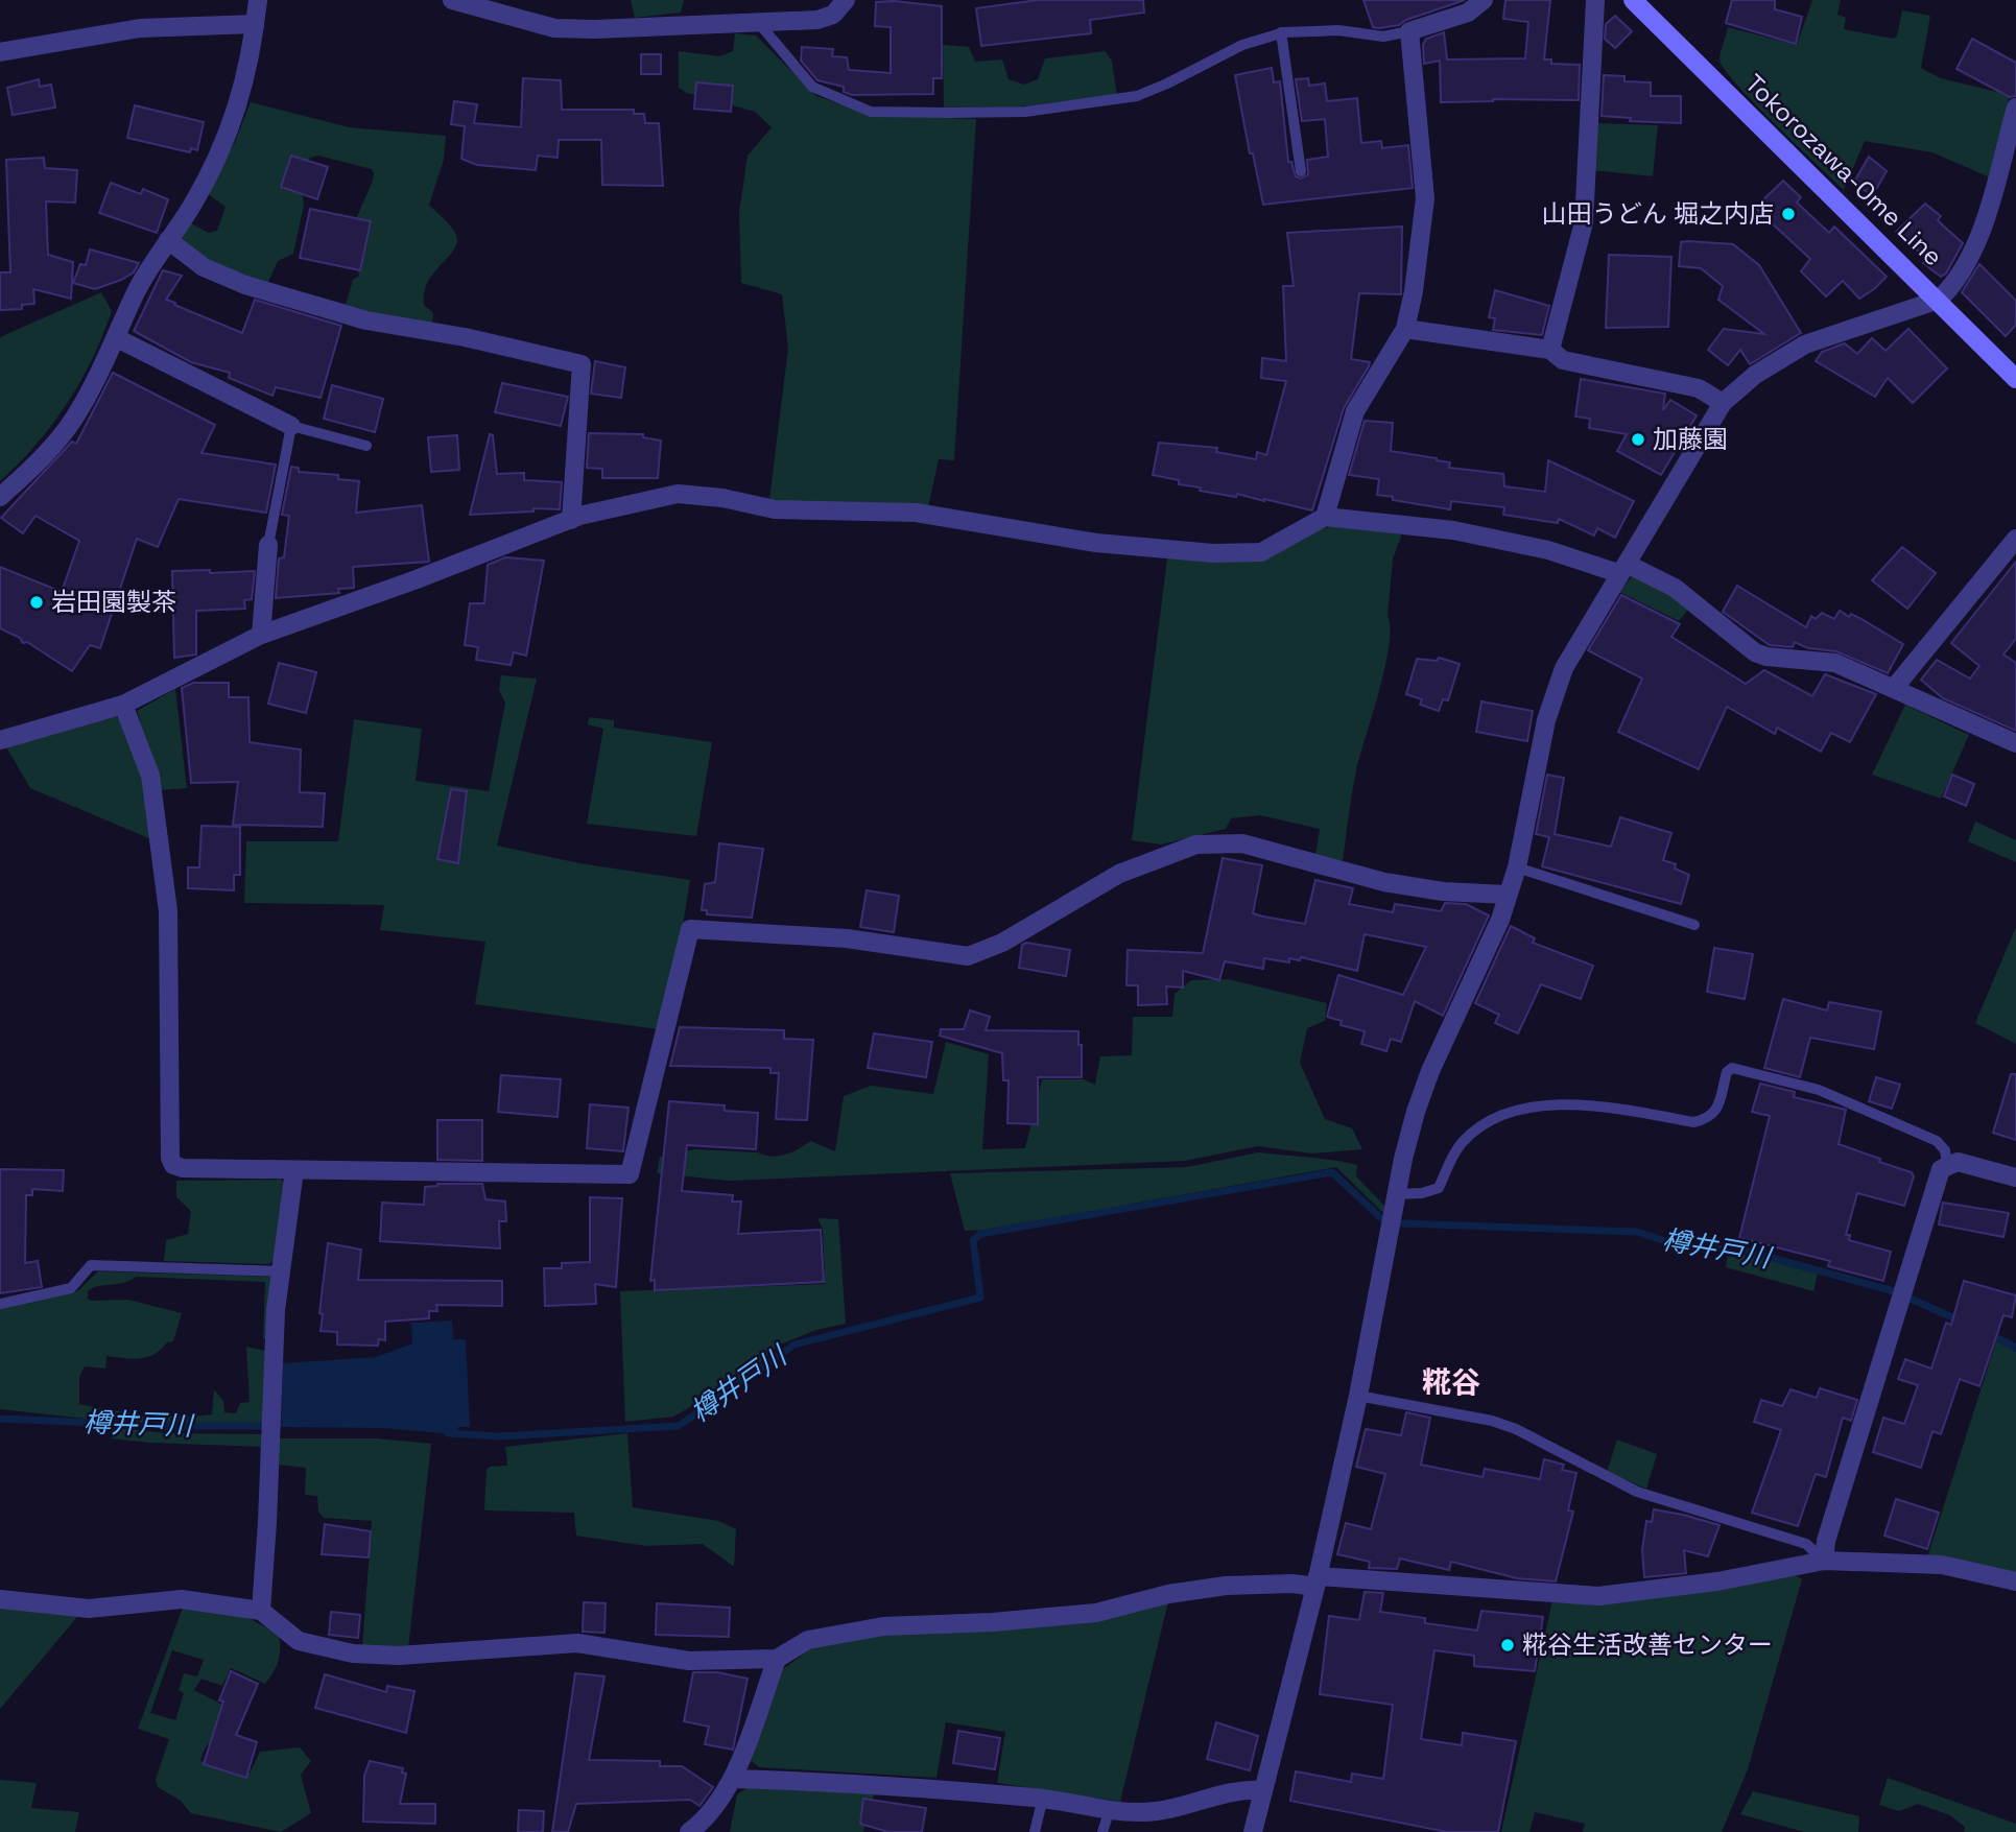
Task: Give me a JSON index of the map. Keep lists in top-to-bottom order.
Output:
{
  "streets": {
    "main road": ["Tokorozawa-Ome Line"]
  },
  "districts": ["糀谷"],
  "water": ["樽井戸川"],
  "places": [
    "山田うどん 堀之内店",
    "加藤園",
    "岩田園製茶",
    "糀谷生活改善センター"
  ]
}
